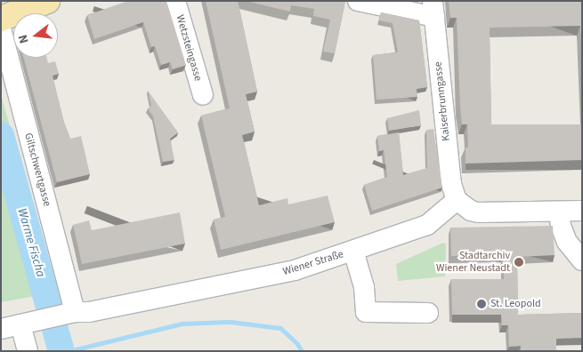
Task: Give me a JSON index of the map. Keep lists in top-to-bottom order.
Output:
{
  "streets": {
    "street": [
      "Wetzsteingasse",
      "Kaiserbrunngasse",
      "Giltschwertgasse",
      "Wiener Straße"
    ]
  },
  "crossings": [
    ["Kaiserbrunngasse", "Wiener Straße"],
    ["Giltschwertgasse", "Wiener Straße"]
  ],
  "water": ["Warme Fischa"],
  "places": ["Stadtarchiv Wiener Neustadt", "St. Leopold"],
  "north": "left"
}
